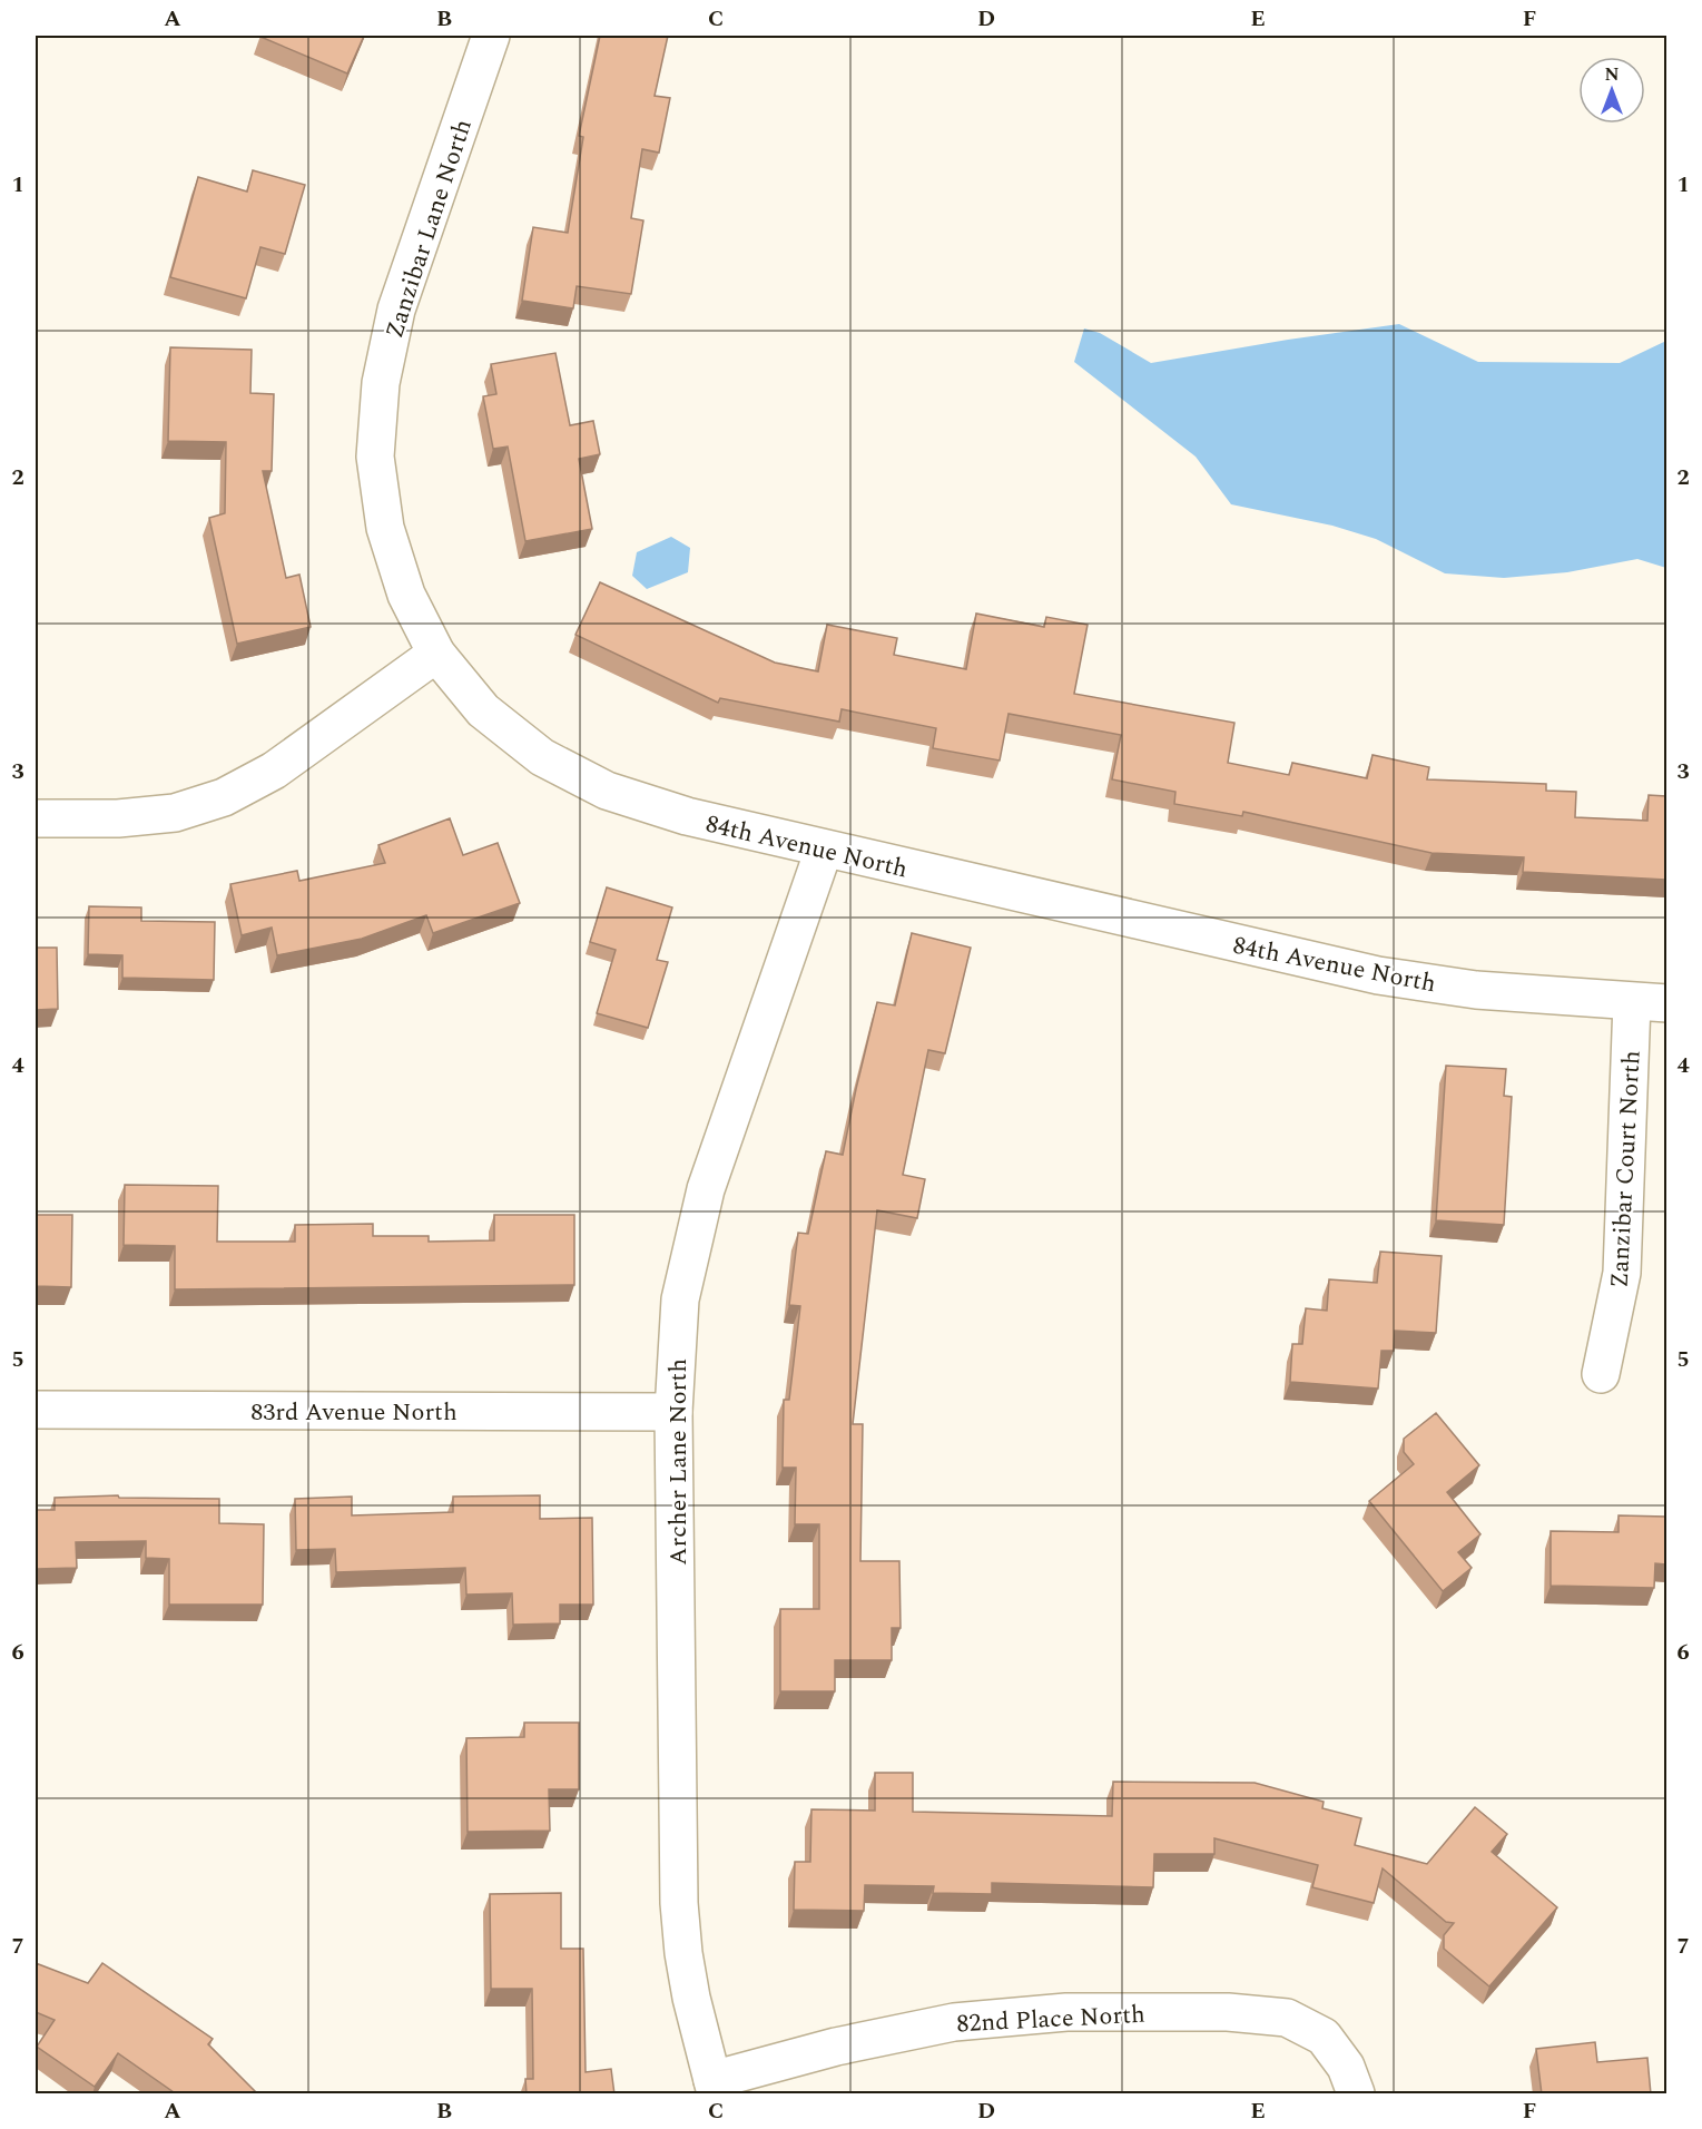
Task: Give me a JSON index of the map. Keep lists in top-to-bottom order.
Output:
{
  "streets": {
    "street": [
      "Zanzibar Lane North",
      "84th Avenue North",
      "Zanzibar Court North",
      "83rd Avenue North",
      "Archer Lane North",
      "82nd Place North"
    ]
  },
  "crossings": [
    ["Zanzibar Lane North", "84th Avenue North"],
    ["84th Avenue North", "Zanzibar Court North"],
    ["84th Avenue North", "Archer Lane North"],
    ["83rd Avenue North", "Archer Lane North"],
    ["Archer Lane North", "82nd Place North"]
  ],
  "north": "top",
  "grid": {
    "columns": [
      "A",
      "B",
      "C",
      "D",
      "E",
      "F"
    ],
    "rows": [
      "1",
      "2",
      "3",
      "4",
      "5",
      "6",
      "7"
    ]
  }
}
